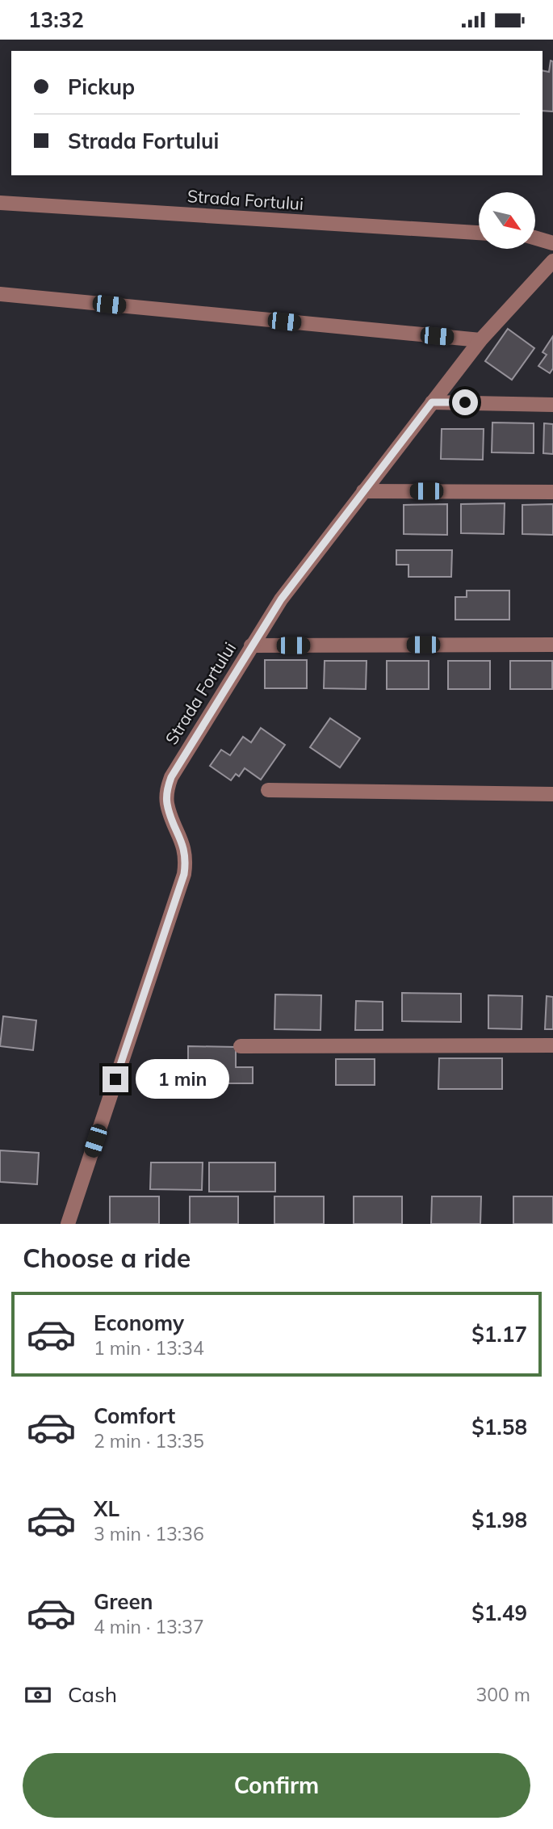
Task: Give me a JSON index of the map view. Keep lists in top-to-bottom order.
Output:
{
  "streets": {
    "street": ["Strada Fortului"]
  },
  "north": "bottom right",
  "page": {
    "status": "13:32",
    "banner": ["Pickup", "Strada Fortului"],
    "bubble": "1 min",
    "heading": "Choose a ride",
    "list": [
      {
        "name": "Economy",
        "note": "1 min · 13:34",
        "value": "$1.17"
      },
      {
        "name": "Comfort",
        "note": "2 min · 13:35",
        "value": "$1.58"
      },
      {
        "name": "XL",
        "note": "3 min · 13:36",
        "value": "$1.98"
      },
      {
        "name": "Green",
        "note": "4 min · 13:37",
        "value": "$1.49"
      }
    ],
    "pay": ["Cash", "300 m"],
    "buttons": "Confirm"
  }
}
